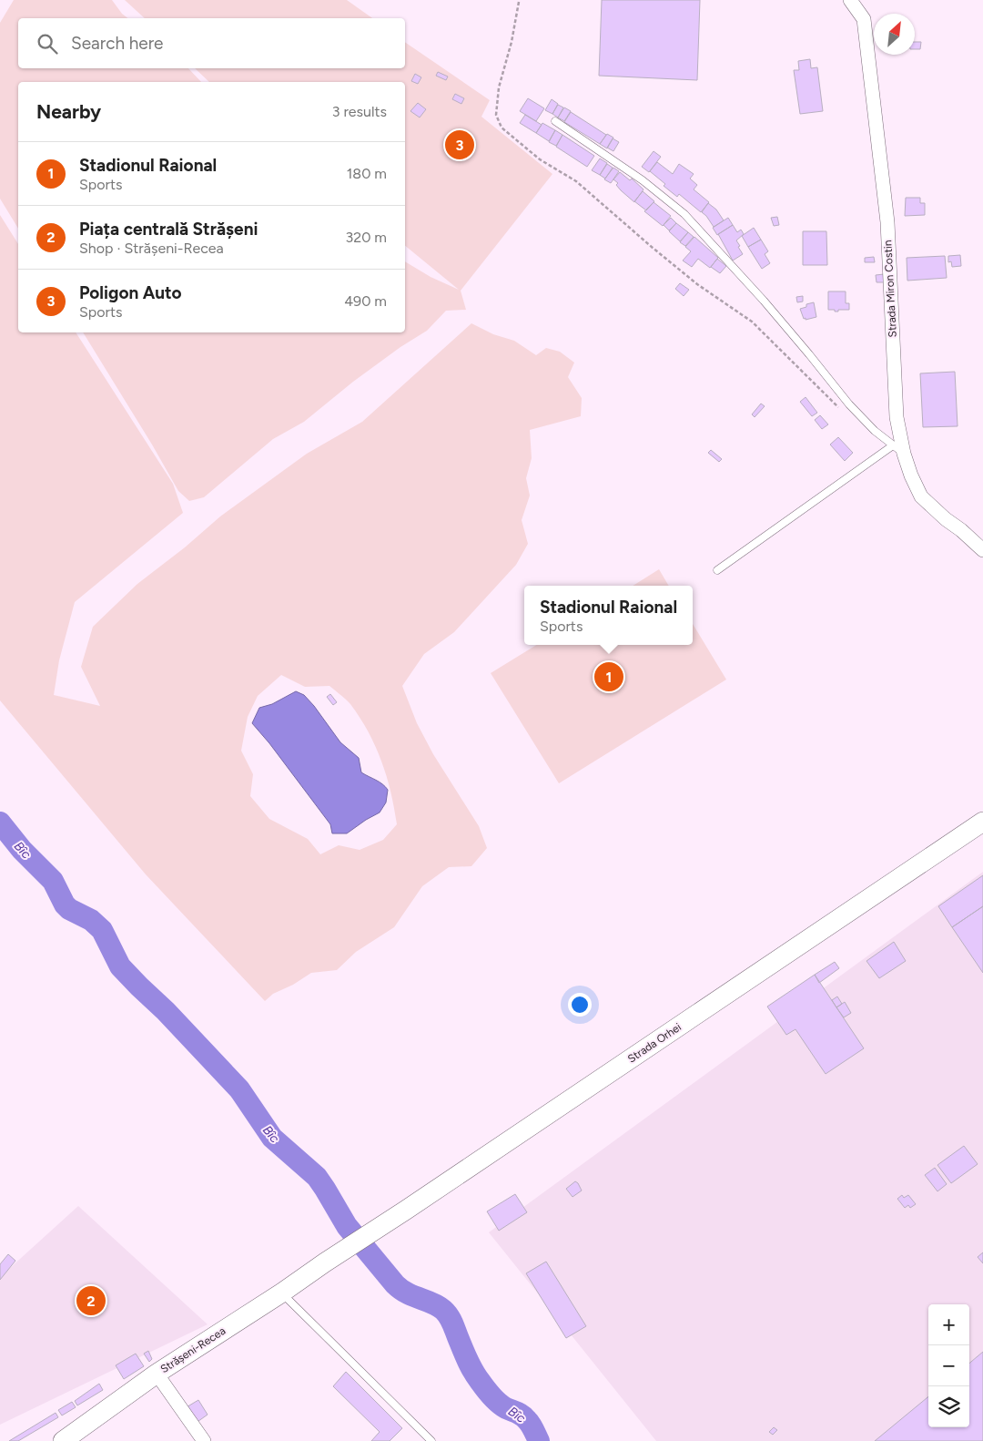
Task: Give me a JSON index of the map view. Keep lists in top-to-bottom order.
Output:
{
  "streets": {
    "main road": ["Strada Orhei", "Strășeni-Recea"],
    "street": ["Strada Miron Costin"]
  },
  "crossings": [
    ["Strada Orhei", "Strășeni-Recea"]
  ],
  "water": ["Bîc"],
  "north": "top right",
  "page": {
    "search": "Search here",
    "heading": ["Nearby", "3 results"],
    "pins": ["3", "1", "2"],
    "list": [
      {
        "mark": "1",
        "name": "Stadionul Raional",
        "note": "Sports",
        "value": "180 m"
      },
      {
        "mark": "2",
        "name": "Piața centrală Strășeni",
        "note": "Shop · Strășeni-Recea",
        "value": "320 m"
      },
      {
        "mark": "3",
        "name": "Poligon Auto",
        "note": "Sports",
        "value": "490 m"
      }
    ],
    "popup": ["Stadionul Raional", "Sports"],
    "map_buttons": ["+", "−"]
  }
}
